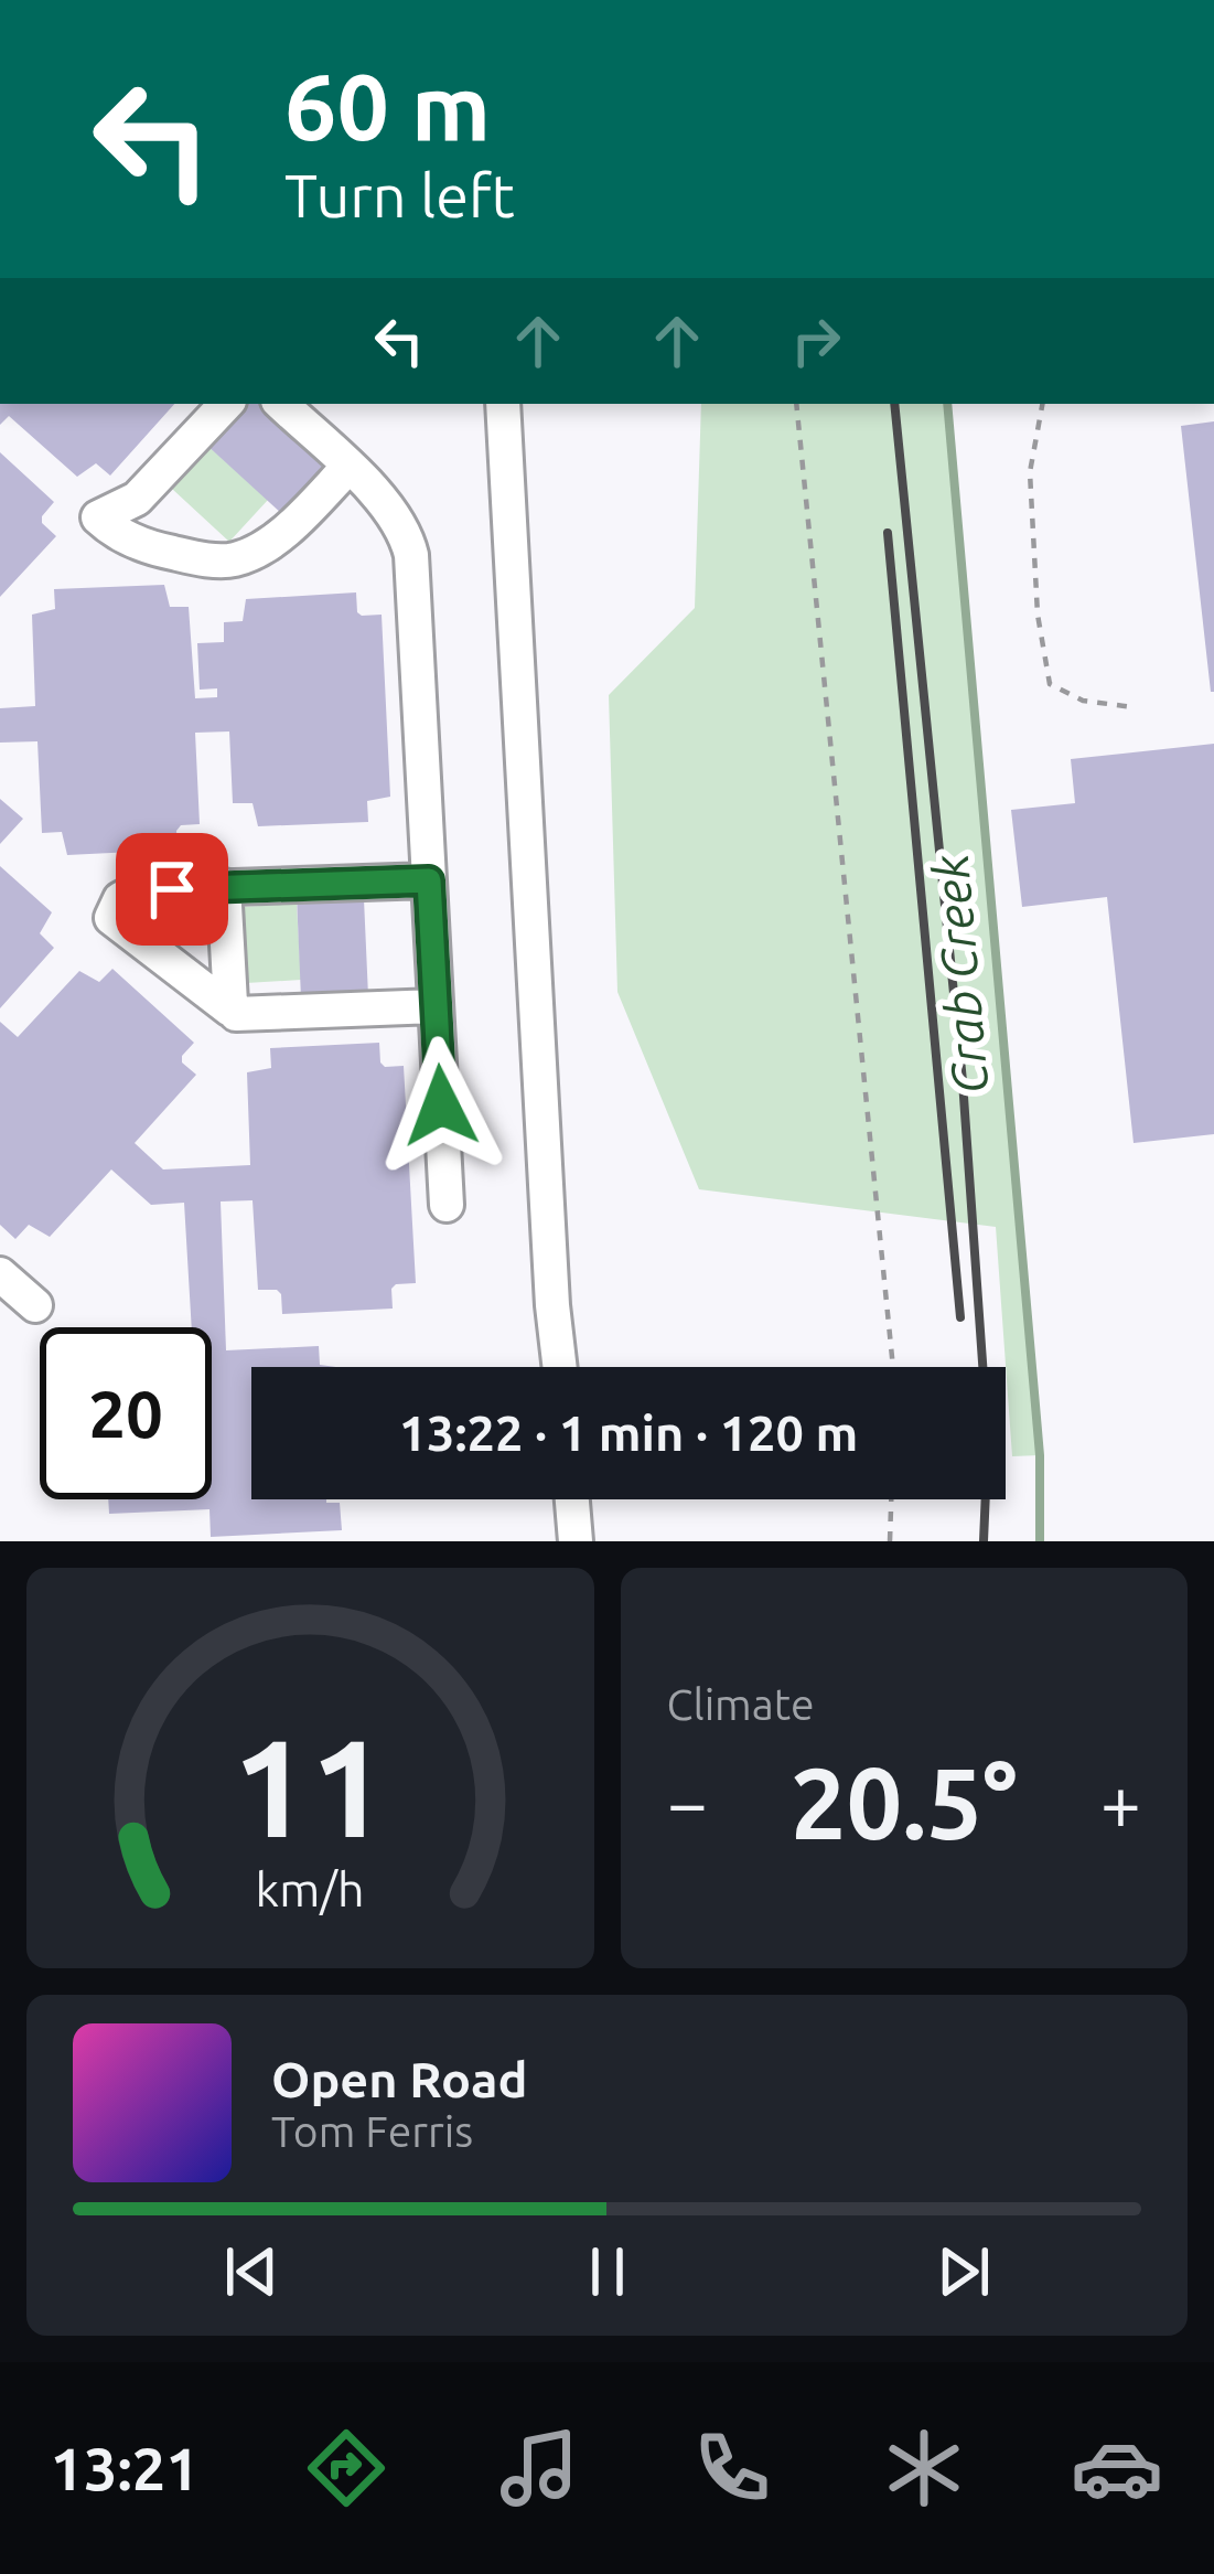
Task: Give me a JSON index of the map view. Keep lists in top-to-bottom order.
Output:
{
  "water": ["Crab Creek"],
  "page": {
    "turn": ["60 m", "Turn left"],
    "limit": "20",
    "trip": "13:22 · 1 min · 120 m",
    "tile": "Climate",
    "heat": ["−", "20.5°", "+"],
    "song": ["Open Road", "Tom Ferris"],
    "tabs": "13:21",
    "gauge": ["11", "km/h"]
  }
}
